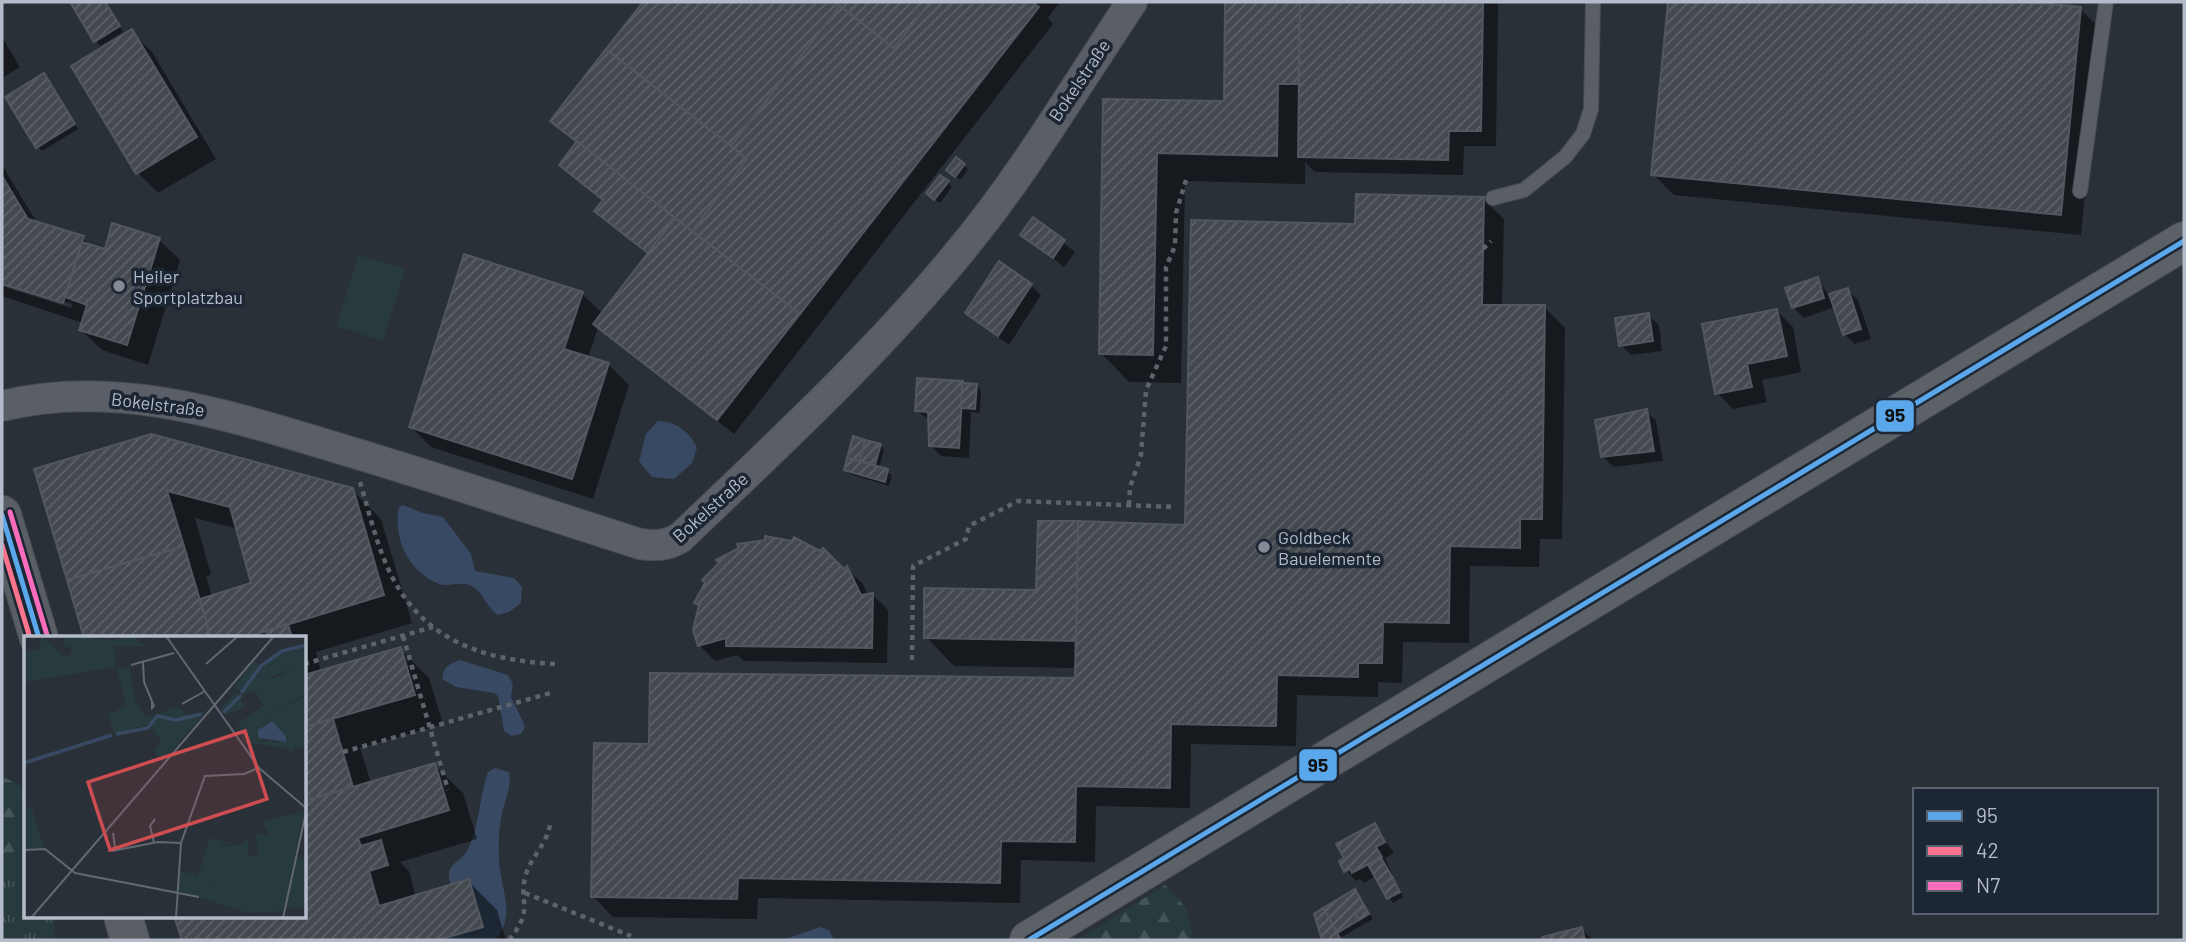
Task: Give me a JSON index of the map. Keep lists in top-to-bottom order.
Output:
{
  "streets": {
    "street": ["Bokelstraße"]
  },
  "places": ["Heiler Sportplatzbau", "Goldbeck Bauelemente"],
  "lines": ["transit line 95", "transit line N7", "transit line 42"],
  "legend": ["95", "42", "N7"]
}
